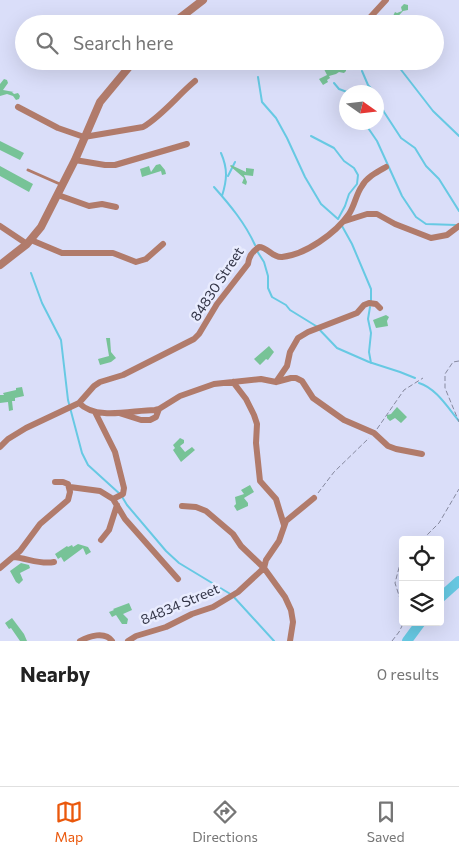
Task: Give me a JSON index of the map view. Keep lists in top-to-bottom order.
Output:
{
  "streets": {
    "street": ["84830 Street", "84834 Street"]
  },
  "north": "right",
  "page": {
    "search": "Search here",
    "heading": ["Nearby", "0 results"],
    "nav": ["Map", "Directions", "Saved"]
  }
}
